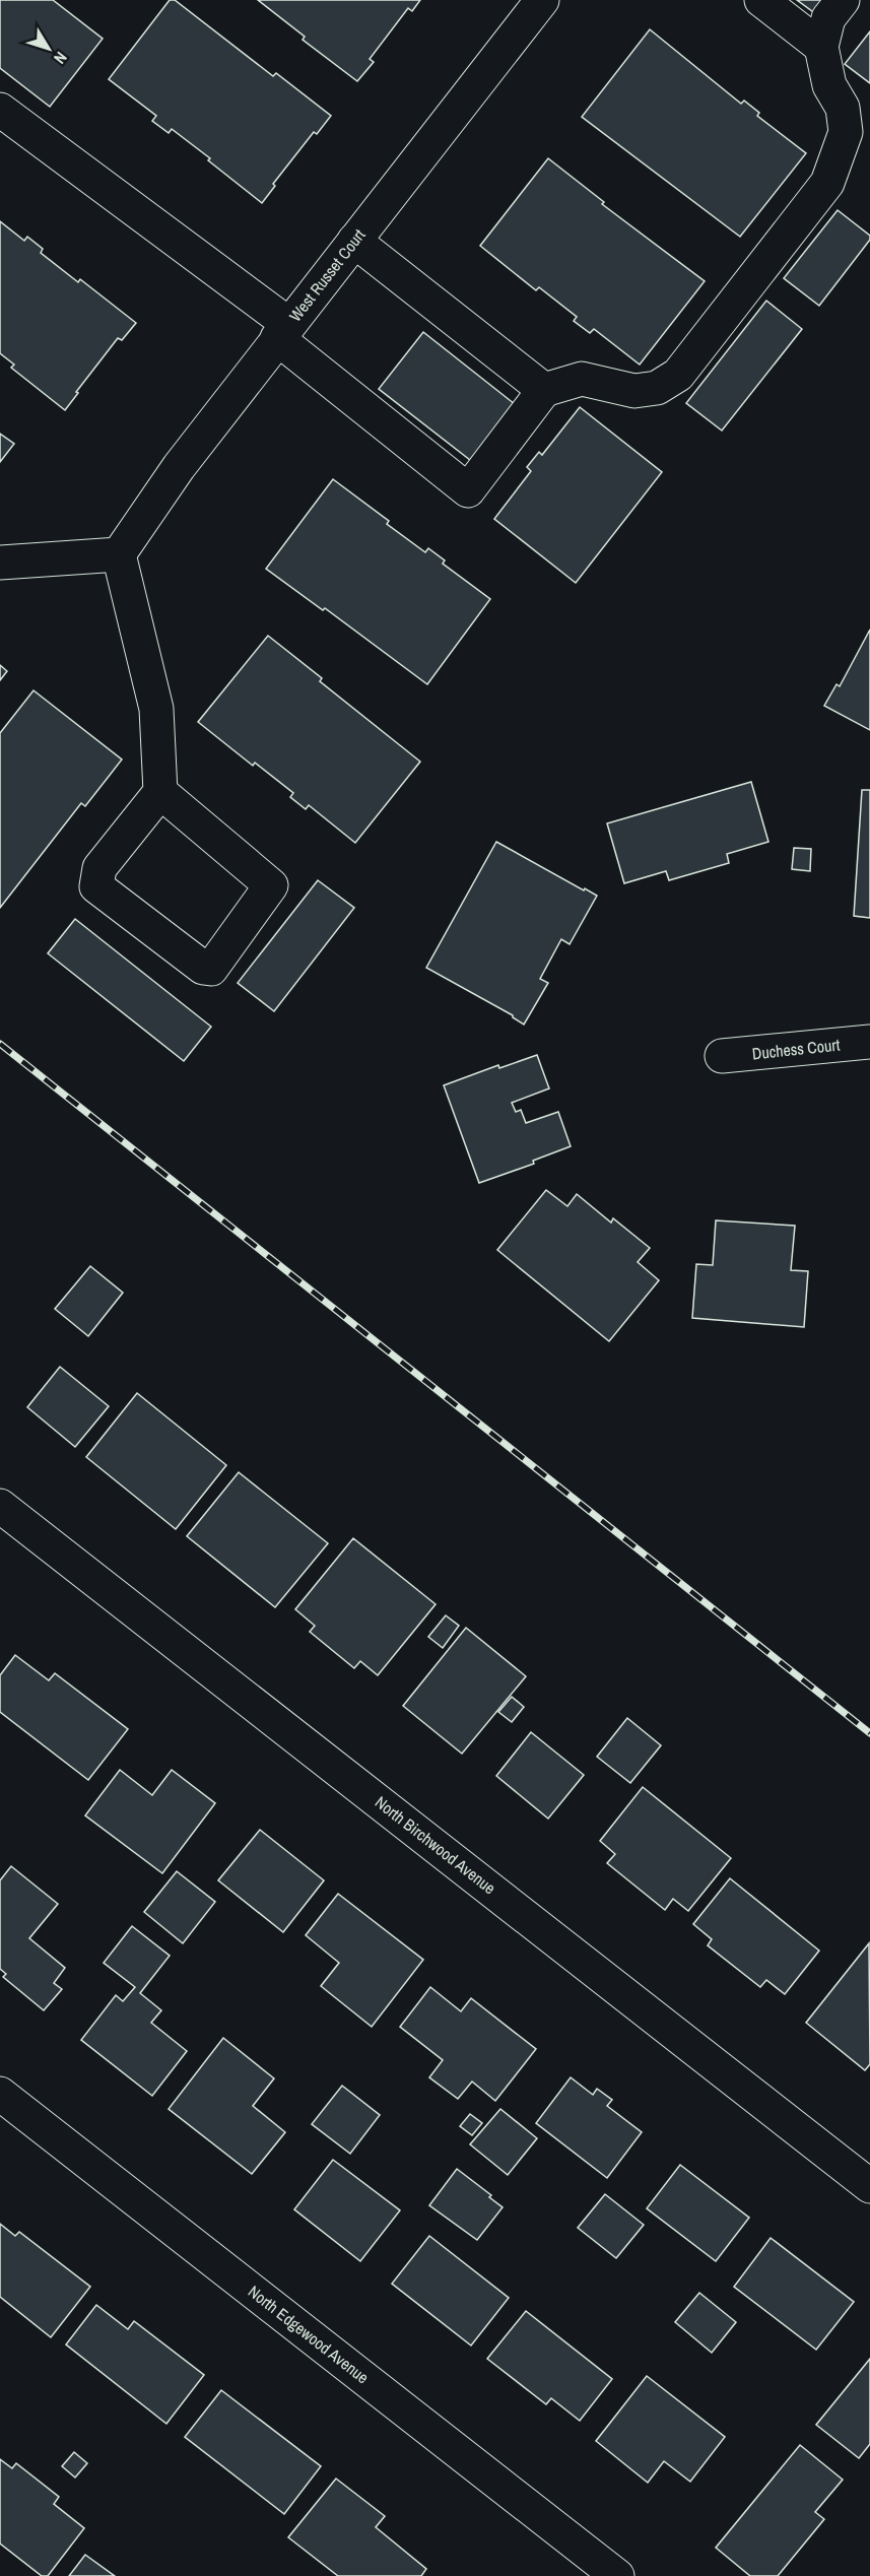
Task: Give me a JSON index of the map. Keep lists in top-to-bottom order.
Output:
{
  "streets": {
    "street": [
      "West Russet Court",
      "Duchess Court",
      "North Birchwood Avenue",
      "North Edgewood Avenue"
    ]
  },
  "north": "bottom right"
}
